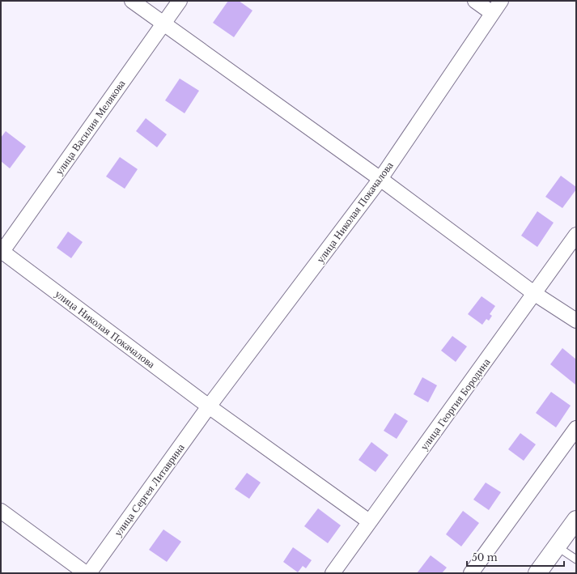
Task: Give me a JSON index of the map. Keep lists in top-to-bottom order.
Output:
{
  "streets": {
    "street": [
      "улица Василия Мелякова",
      "улица Николая Покачалова",
      "улица Георгия Бородина",
      "улица Сергея Литаврина"
    ]
  },
  "crossings": [
    ["улица Василия Мелякова", "улица Николая Покачалова"],
    ["улица Николая Покачалова", "улица Георгия Бородина"],
    ["улица Николая Покачалова", "улица Сергея Литаврина"]
  ],
  "scale_bar": "50 m"
}
